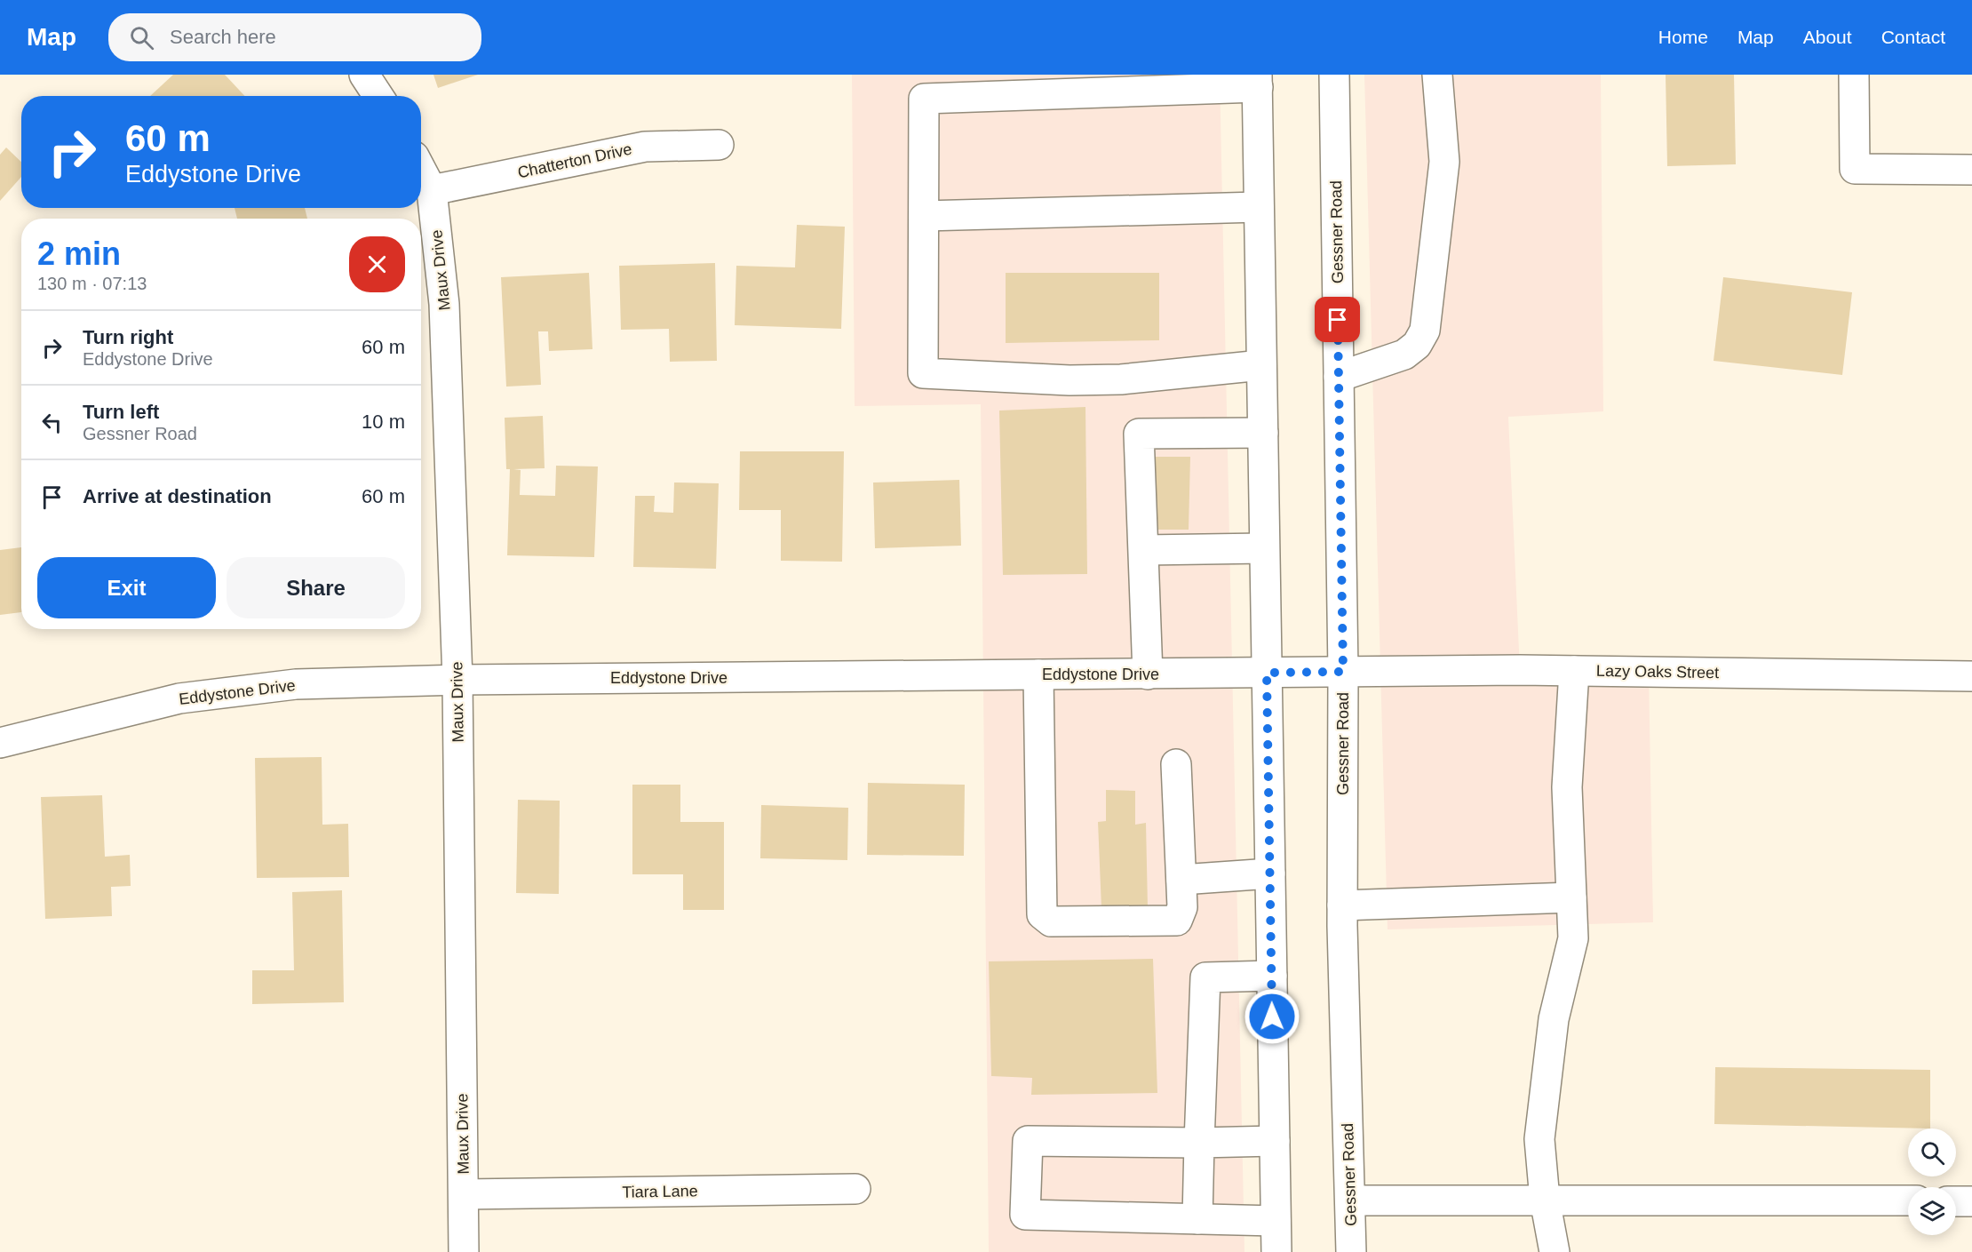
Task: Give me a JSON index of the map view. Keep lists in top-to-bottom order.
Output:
{
  "streets": {
    "street": [
      "Chatterton Drive",
      "Gessner Road",
      "Maux Drive",
      "Lazy Oaks Street",
      "Eddystone Drive",
      "Tiara Lane"
    ]
  },
  "crossings": [
    ["Chatterton Drive", "Maux Drive"],
    ["Gessner Road", "Lazy Oaks Street"],
    ["Gessner Road", "Eddystone Drive"],
    ["Maux Drive", "Eddystone Drive"],
    ["Maux Drive", "Tiara Lane"],
    ["Lazy Oaks Street", "Eddystone Drive"]
  ],
  "page": {
    "header": "Map",
    "search": "Search here",
    "nav": [
      "Home",
      "Map",
      "About",
      "Contact"
    ],
    "turn": ["60 m", "Eddystone Drive"],
    "heading": ["2 min", "130 m · 07:13"],
    "list": [
      {
        "name": "Turn right",
        "note": "Eddystone Drive",
        "value": "60 m"
      },
      {
        "name": "Turn left",
        "note": "Gessner Road",
        "value": "10 m"
      },
      {
        "name": "Arrive at destination",
        "value": "60 m"
      }
    ],
    "buttons": ["Exit", "Share"]
  }
}
